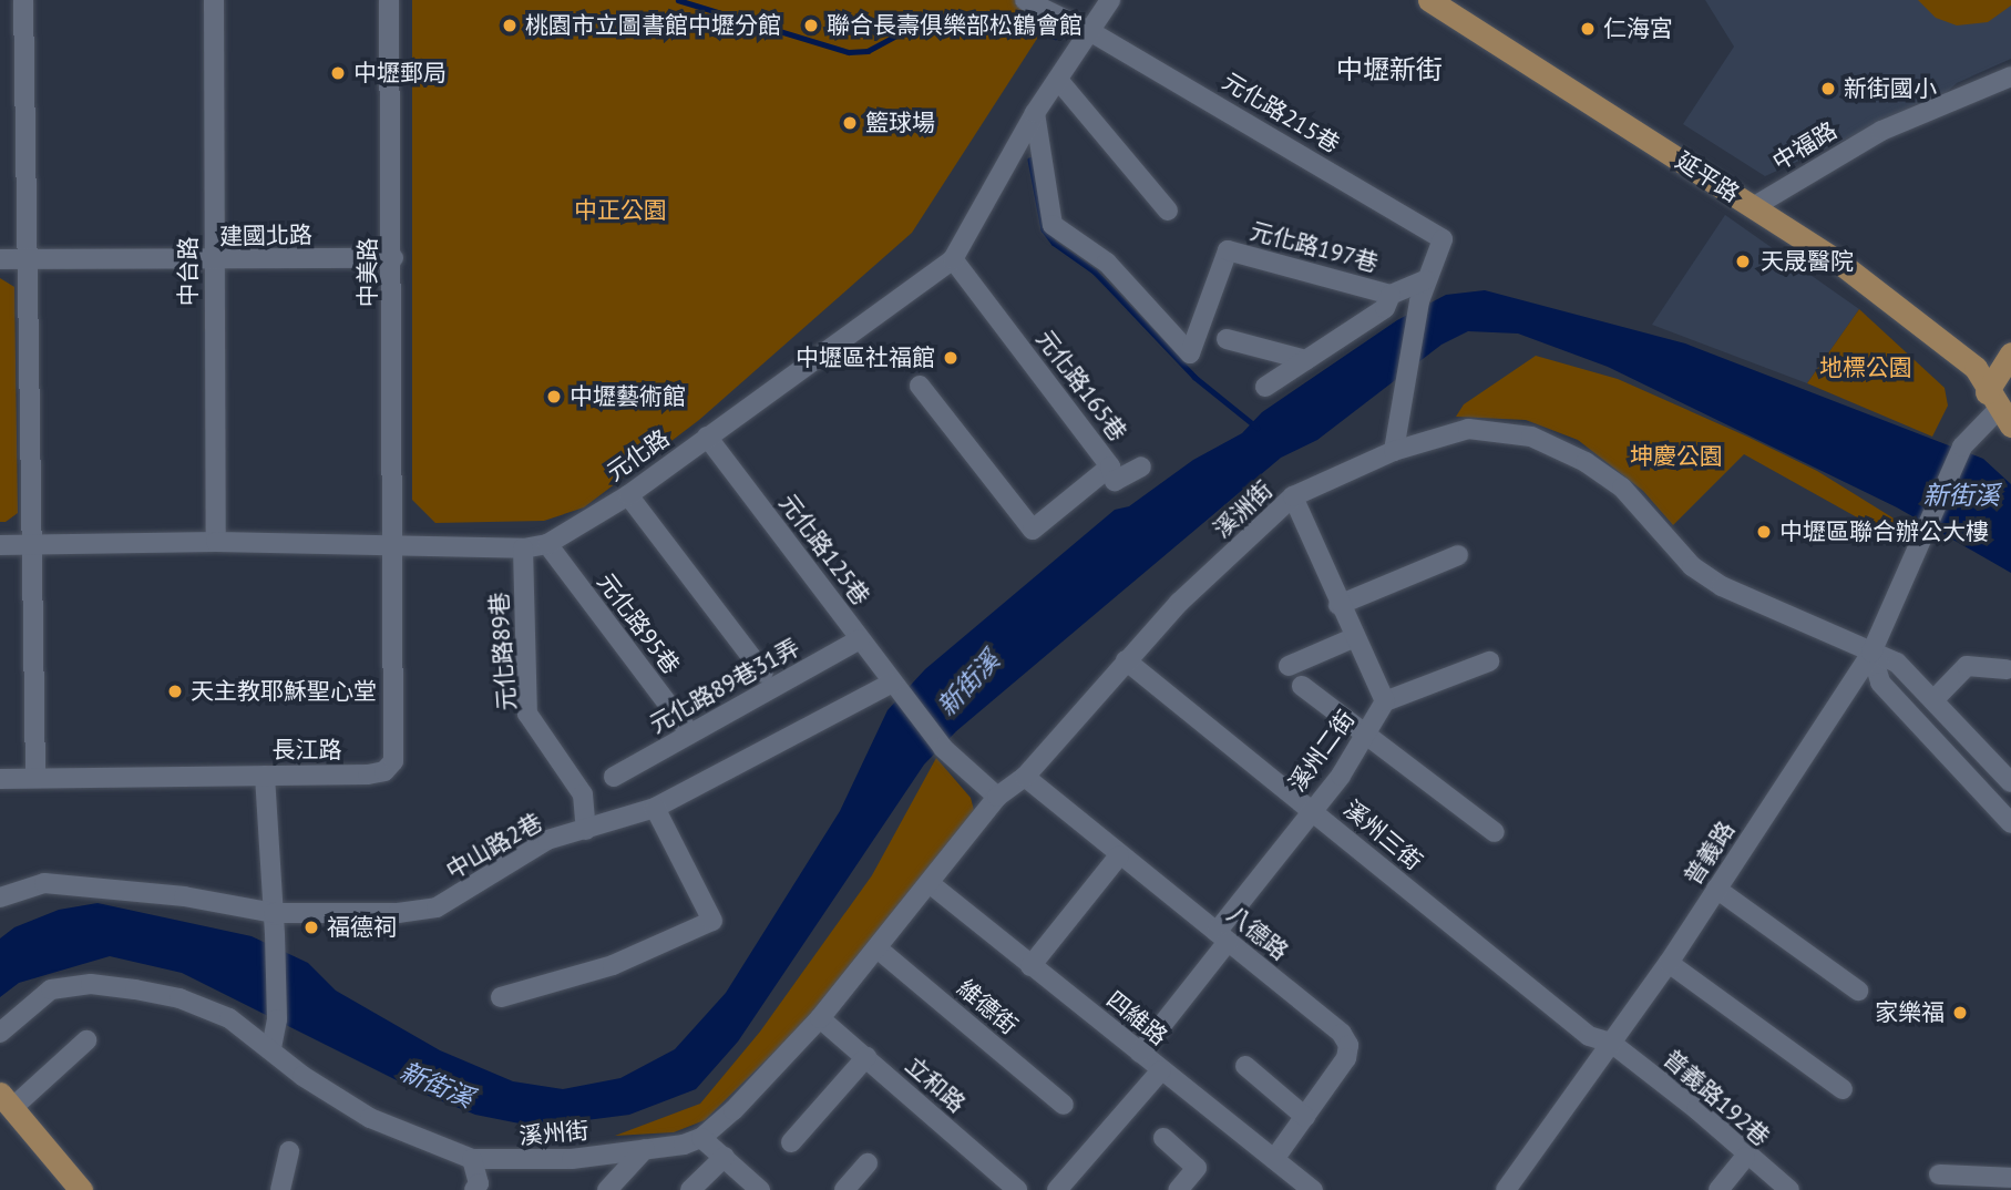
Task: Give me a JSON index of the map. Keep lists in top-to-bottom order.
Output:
{
  "streets": {
    "main road": ["延平路"],
    "street": [
      "元化路215巷",
      "中福路",
      "建國北路",
      "元化路197巷",
      "中台路",
      "中美路",
      "元化路165巷",
      "元化路",
      "溪洲街",
      "元化路125巷",
      "元化路95巷",
      "元化路89巷",
      "元化路89巷31弄",
      "長江路",
      "溪州二街",
      "溪州三街",
      "中山路2巷",
      "普義路",
      "八德路",
      "維德街",
      "四維路",
      "立和路",
      "普義路192巷",
      "溪州街"
    ]
  },
  "crossings": [
    ["元化路215巷", "元化路197巷"],
    ["元化路215巷", "元化路"],
    ["中福路", "延平路"],
    ["延平路", "普義路"],
    ["建國北路", "中台路"],
    ["建國北路", "中美路"],
    ["元化路197巷", "元化路"],
    ["中台路", "元化路"],
    ["中美路", "元化路"],
    ["中美路", "長江路"],
    ["元化路165巷", "元化路"],
    ["元化路", "元化路125巷"],
    ["元化路", "元化路95巷"],
    ["元化路", "元化路89巷"],
    ["元化路", "長江路"],
    ["溪洲街", "元化路125巷"],
    ["溪洲街", "溪州二街"],
    ["溪洲街", "溪州三街"],
    ["溪洲街", "普義路"],
    ["溪洲街", "八德路"],
    ["溪洲街", "維德街"],
    ["溪洲街", "四維路"],
    ["溪洲街", "立和路"],
    ["元化路125巷", "元化路89巷31弄"],
    ["元化路125巷", "中山路2巷"],
    ["元化路95巷", "元化路89巷31弄"],
    ["元化路89巷", "中山路2巷"],
    ["溪州二街", "溪州三街"],
    ["溪州二街", "八德路"],
    ["溪州二街", "四維路"],
    ["溪州三街", "普義路"],
    ["溪州三街", "普義路192巷"],
    ["普義路", "普義路192巷"],
    ["八德路", "四維路"]
  ],
  "districts": ["中壢新街"],
  "water": ["新街溪"],
  "parks": ["中正公園", "地標公園", "坤慶公園"],
  "places": [
    "桃園市立圖書館中壢分館",
    "聯合長壽俱樂部松鶴會館",
    "仁海宮",
    "中壢郵局",
    "新街國小",
    "籃球場",
    "天晟醫院",
    "中壢區社福館",
    "中壢藝術館",
    "中壢區聯合辦公大樓",
    "天主教耶穌聖心堂",
    "福德祠",
    "家樂福"
  ]
}
